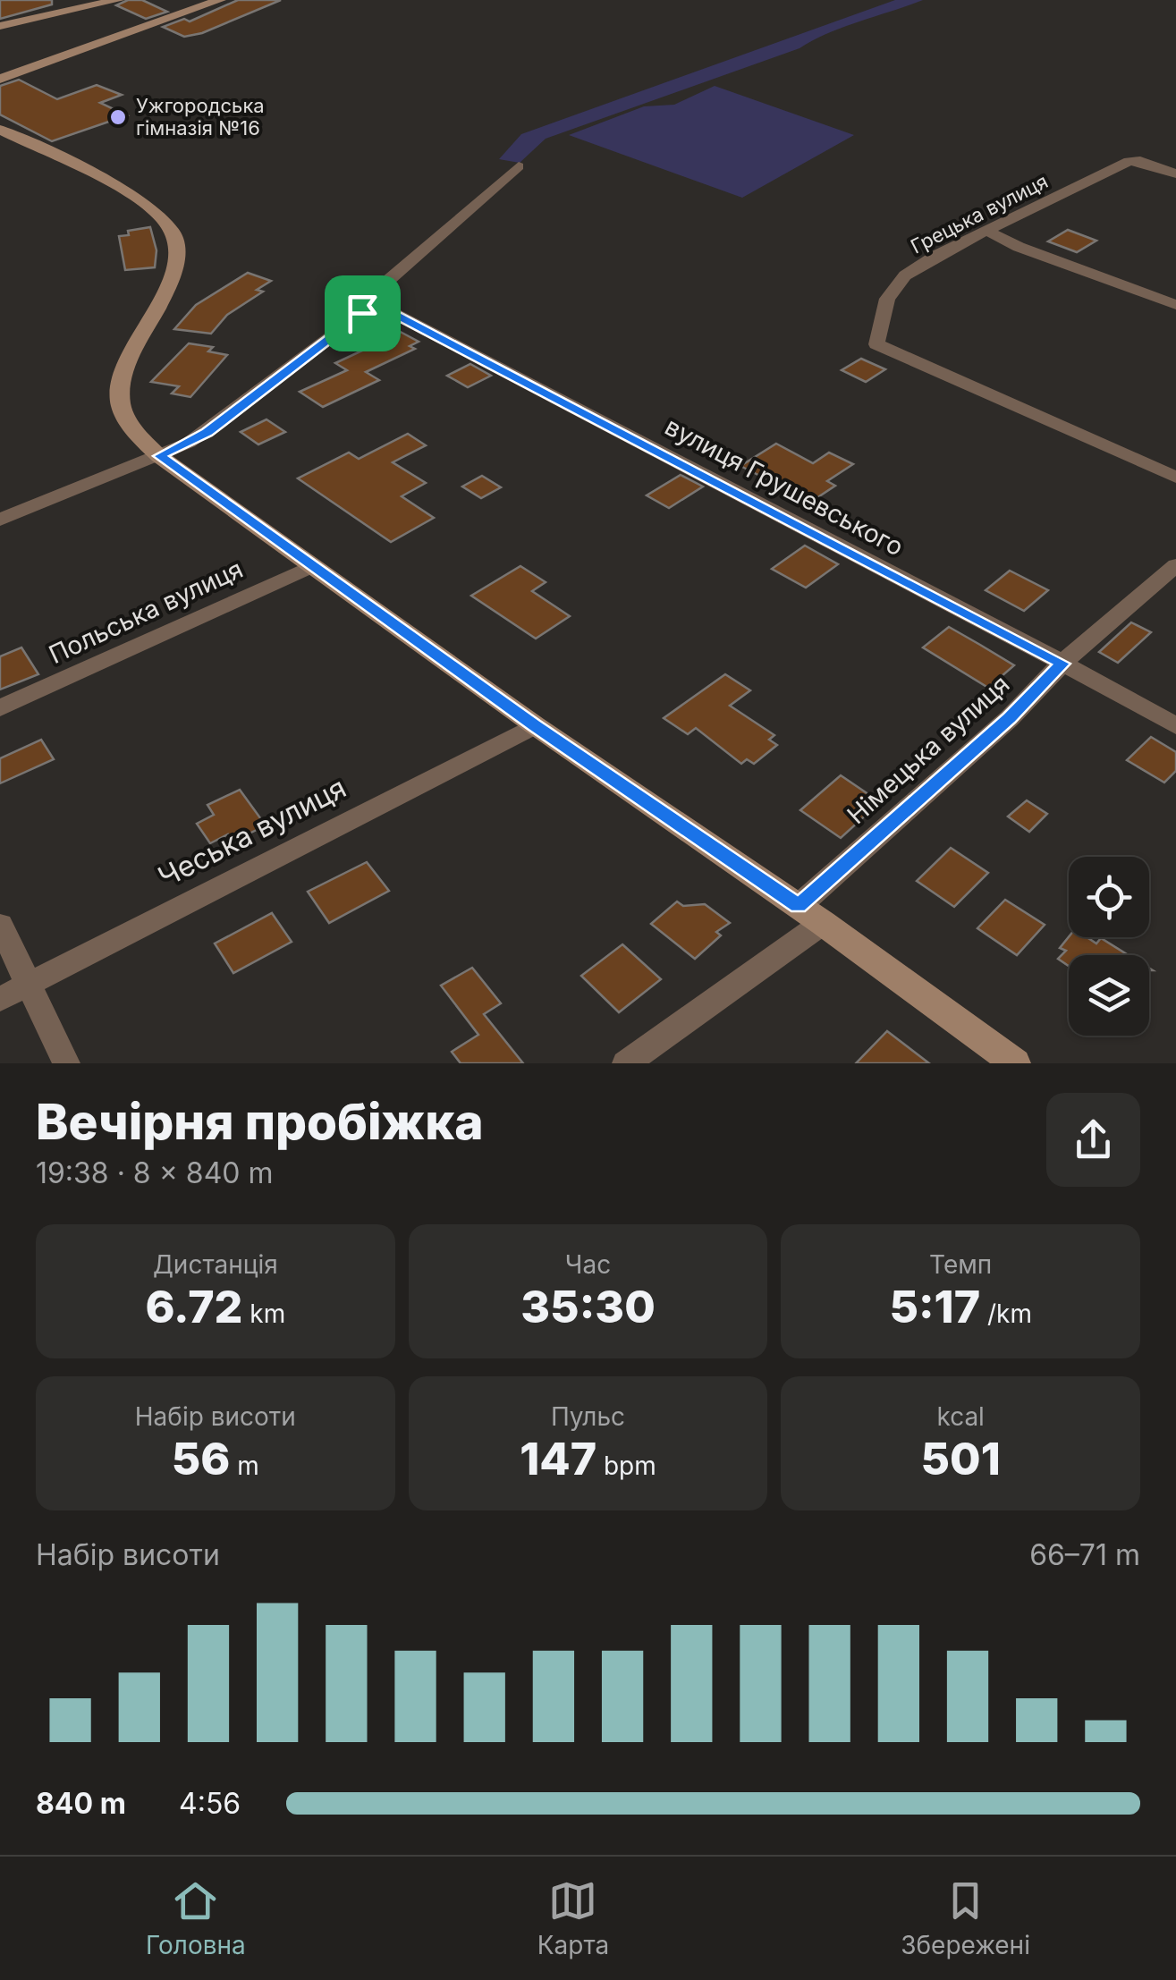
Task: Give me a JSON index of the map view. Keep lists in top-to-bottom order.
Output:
{
  "streets": {
    "street": [
      "Грецька вулиця",
      "вулиця Грушевського",
      "Польська вулиця",
      "Німецька вулиця",
      "Чеська вулиця"
    ]
  },
  "crossings": [
    ["вулиця Грушевського", "Німецька вулиця"]
  ],
  "places": ["Ужгородська гімназія №16"],
  "page": {
    "heading": ["Вечірня пробіжка", "19:38 · 8 × 840 m"],
    "stats": [
      ["Дистанція", "6.72 km"],
      ["Час", "35:30"],
      ["Темп", "5:17 /km"],
      ["Набір висоти", "56 m"],
      ["Пульс", "147 bpm"],
      ["kcal", "501"]
    ],
    "chart": ["Набір висоти", "66–71 m"],
    "list": [
      {
        "name": "840 m",
        "note": "4:56"
      }
    ],
    "tabs": ["Головна", "Карта", "Збережені"]
  }
}
